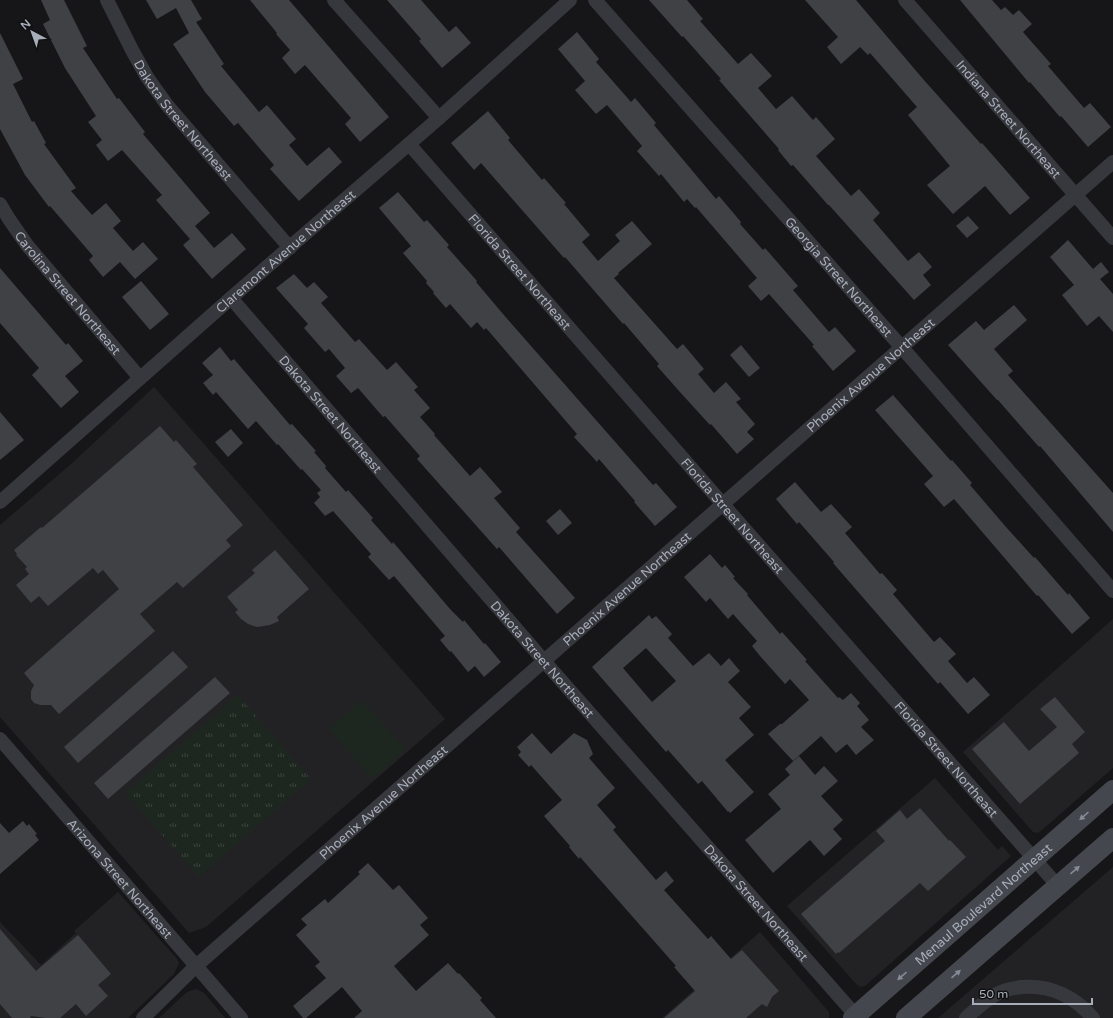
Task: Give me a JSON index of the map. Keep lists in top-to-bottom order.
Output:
{
  "streets": {
    "main road": ["Menaul Boulevard Northeast"],
    "street": [
      "Dakota Street Northeast",
      "Indiana Street Northeast",
      "Claremont Avenue Northeast",
      "Florida Street Northeast",
      "Georgia Street Northeast",
      "Carolina Street Northeast",
      "Phoenix Avenue Northeast",
      "Arizona Street Northeast"
    ]
  },
  "crossings": [
    ["Dakota Street Northeast", "Claremont Avenue Northeast"],
    ["Dakota Street Northeast", "Phoenix Avenue Northeast"],
    ["Dakota Street Northeast", "Menaul Boulevard Northeast"],
    ["Indiana Street Northeast", "Phoenix Avenue Northeast"],
    ["Claremont Avenue Northeast", "Florida Street Northeast"],
    ["Claremont Avenue Northeast", "Carolina Street Northeast"],
    ["Florida Street Northeast", "Phoenix Avenue Northeast"],
    ["Florida Street Northeast", "Menaul Boulevard Northeast"],
    ["Georgia Street Northeast", "Phoenix Avenue Northeast"],
    ["Phoenix Avenue Northeast", "Arizona Street Northeast"]
  ],
  "scale_bar": "50 m",
  "north": "top left"
}
